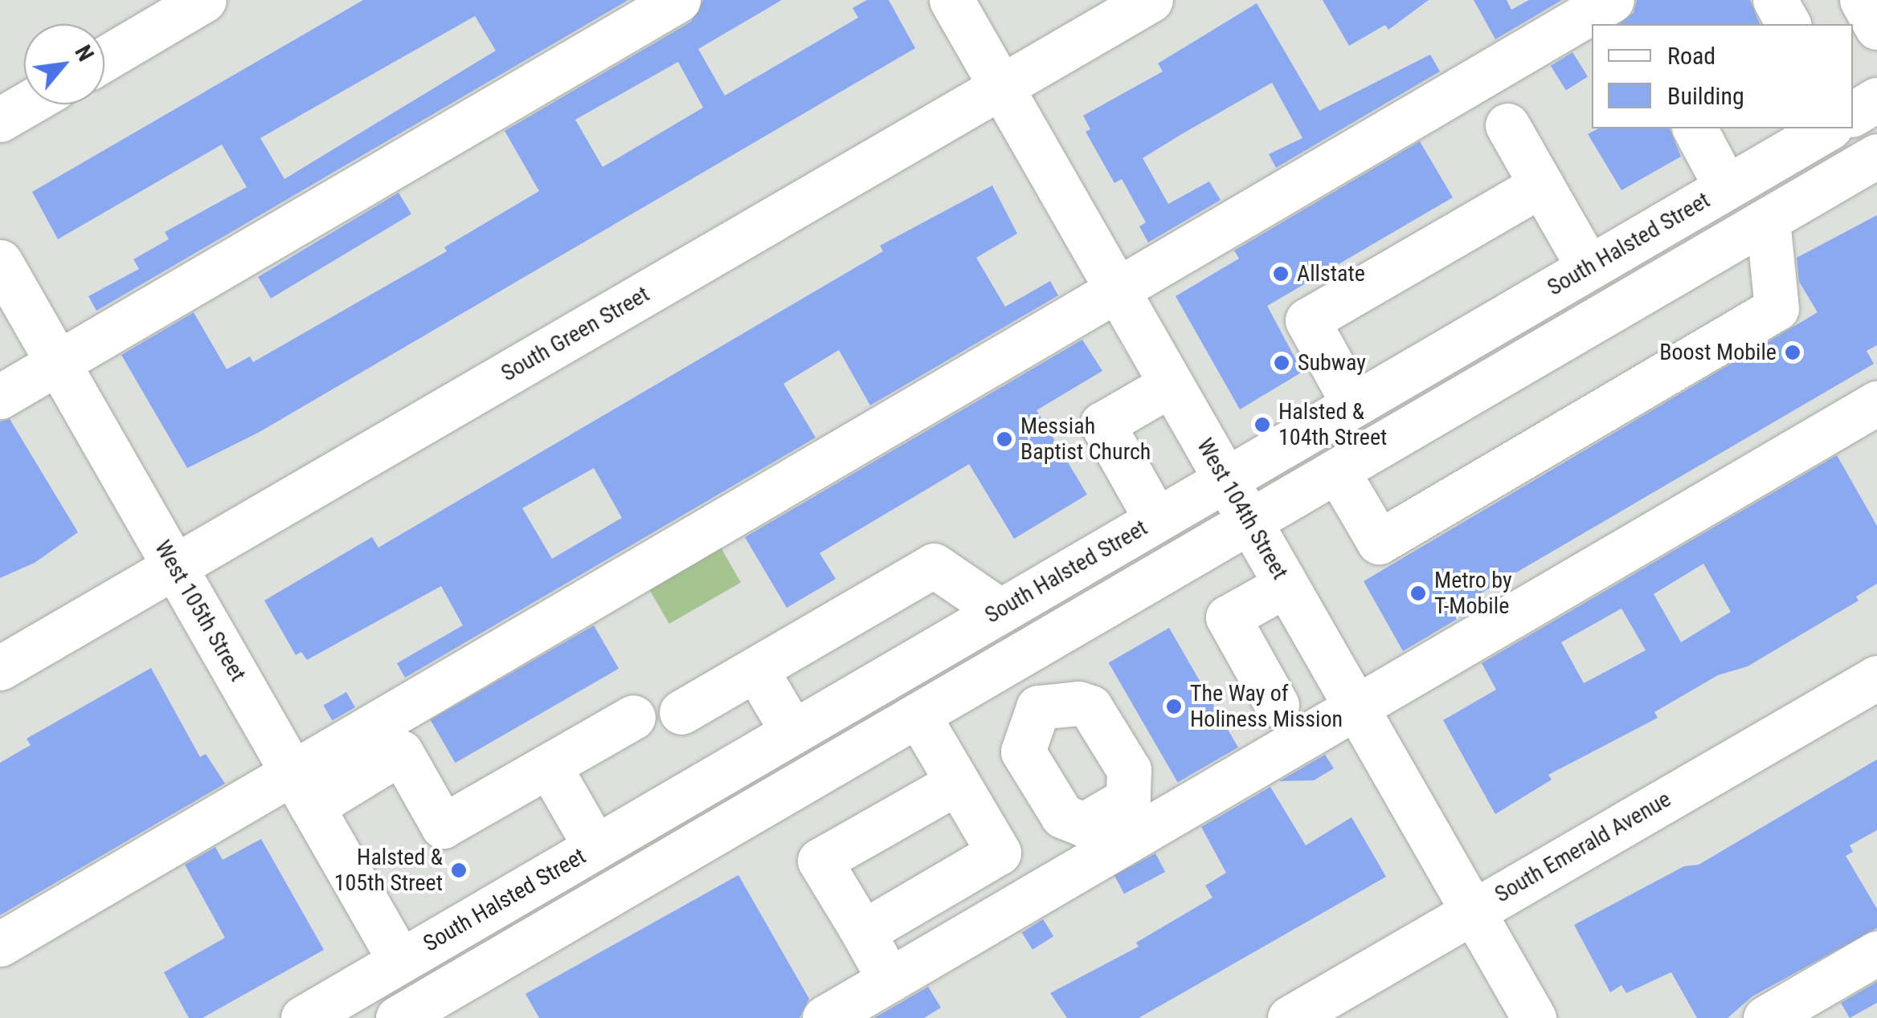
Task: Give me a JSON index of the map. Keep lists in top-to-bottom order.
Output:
{
  "streets": {
    "street": [
      "South Halsted Street",
      "South Green Street",
      "West 104th Street",
      "West 105th Street",
      "South Emerald Avenue"
    ]
  },
  "crossings": [
    ["South Halsted Street", "West 104th Street"],
    ["South Halsted Street", "West 105th Street"],
    ["South Green Street", "West 104th Street"],
    ["South Green Street", "West 105th Street"],
    ["West 104th Street", "South Emerald Avenue"]
  ],
  "places": [
    "Allstate",
    "Boost Mobile",
    "Subway",
    "Halsted & 104th Street",
    "Messiah Baptist Church",
    "Metro by T-Mobile",
    "The Way of Holiness Mission",
    "Halsted & 105th Street"
  ],
  "legend": ["Road", "Building"],
  "north": "top right"
}
